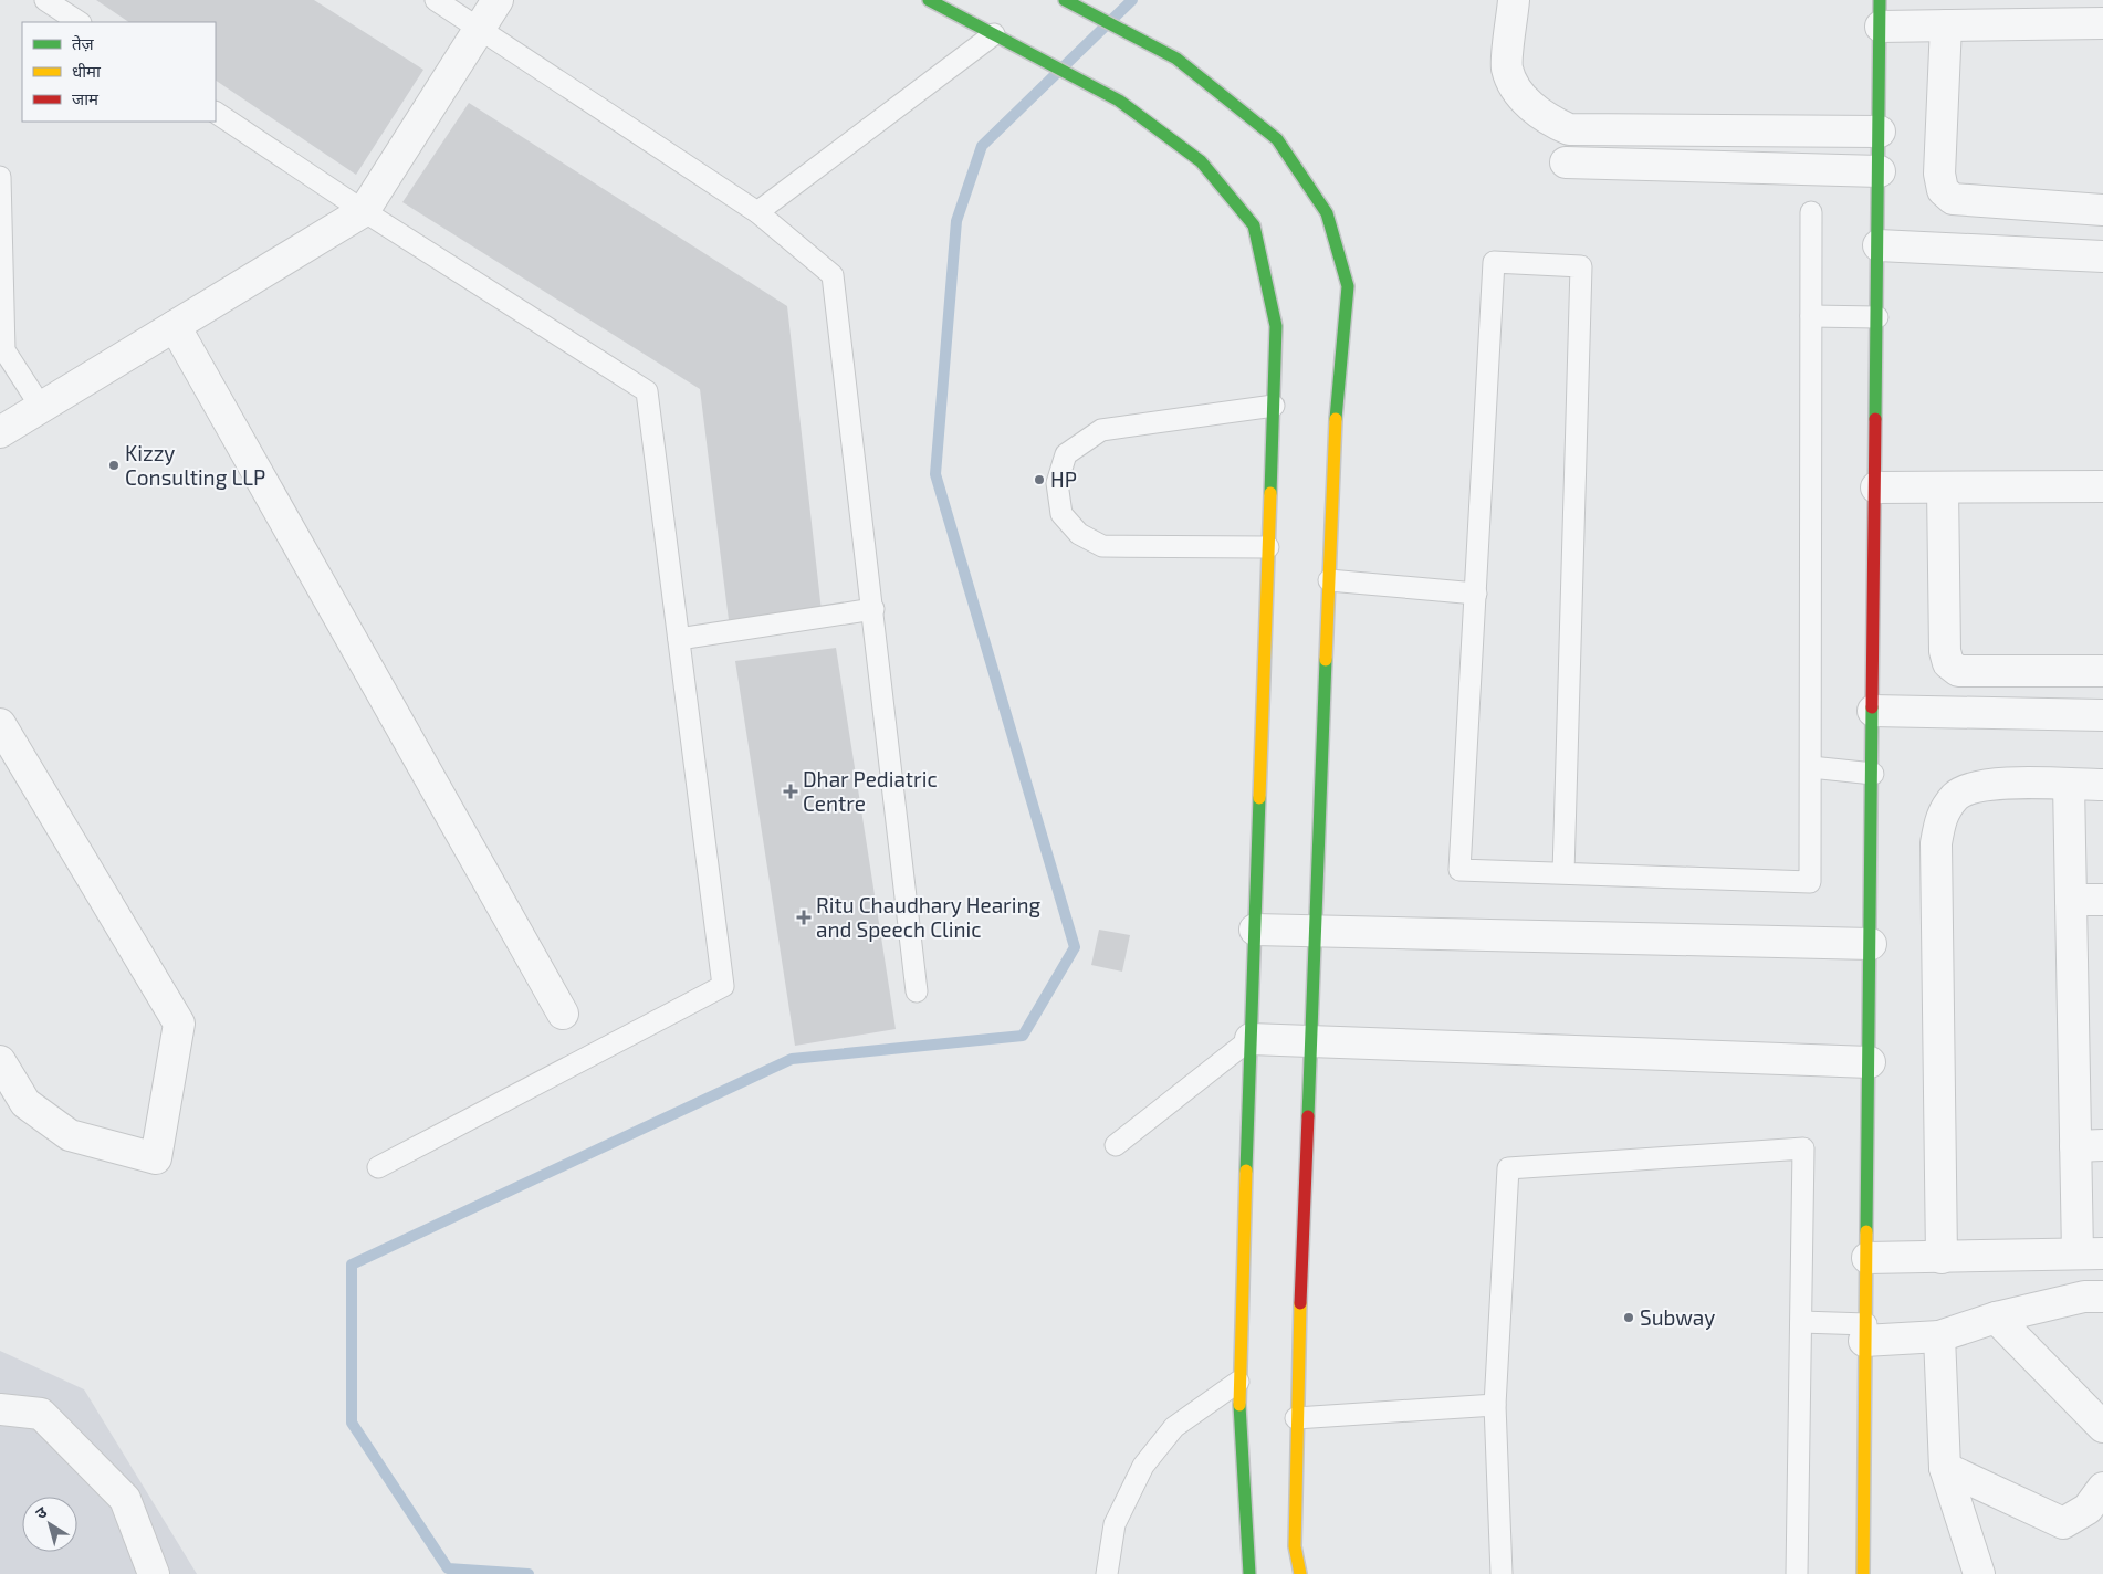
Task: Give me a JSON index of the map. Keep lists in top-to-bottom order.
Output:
{
  "places": {
    "other": ["Kizzy Consulting LLP", "HP", "Subway"],
    "health": ["Dhar Pediatric Centre", "Ritu Chaudhary Hearing and Speech Clinic"]
  },
  "legend": ["तेज़", "धीमा", "जाम"],
  "north": "top left"
}
